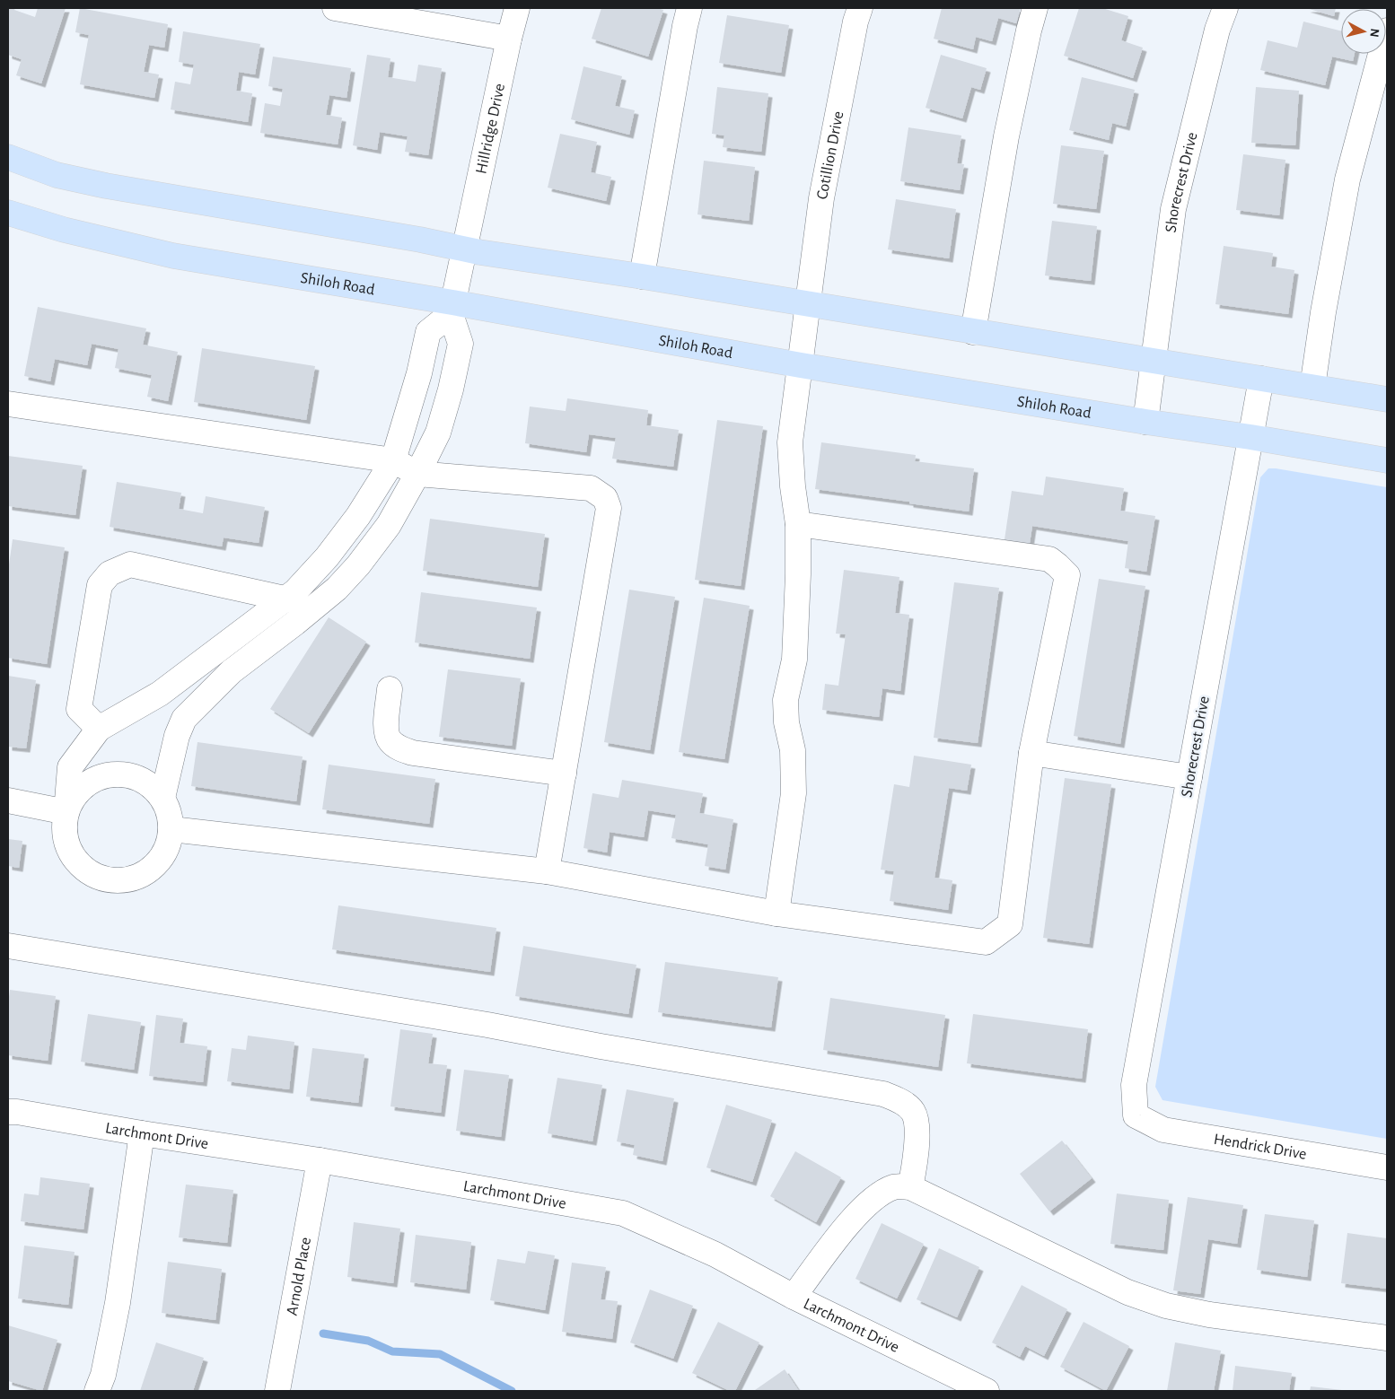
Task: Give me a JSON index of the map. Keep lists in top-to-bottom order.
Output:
{
  "streets": {
    "main road": ["Shiloh Road"],
    "street": [
      "Hillridge Drive",
      "Cotillion Drive",
      "Shorecrest Drive",
      "Larchmont Drive",
      "Hendrick Drive",
      "Arnold Place"
    ]
  },
  "crossings": [
    ["Hillridge Drive", "Shiloh Road"],
    ["Cotillion Drive", "Shiloh Road"],
    ["Shorecrest Drive", "Shiloh Road"],
    ["Shorecrest Drive", "Hendrick Drive"],
    ["Larchmont Drive", "Arnold Place"]
  ],
  "north": "right"
}
